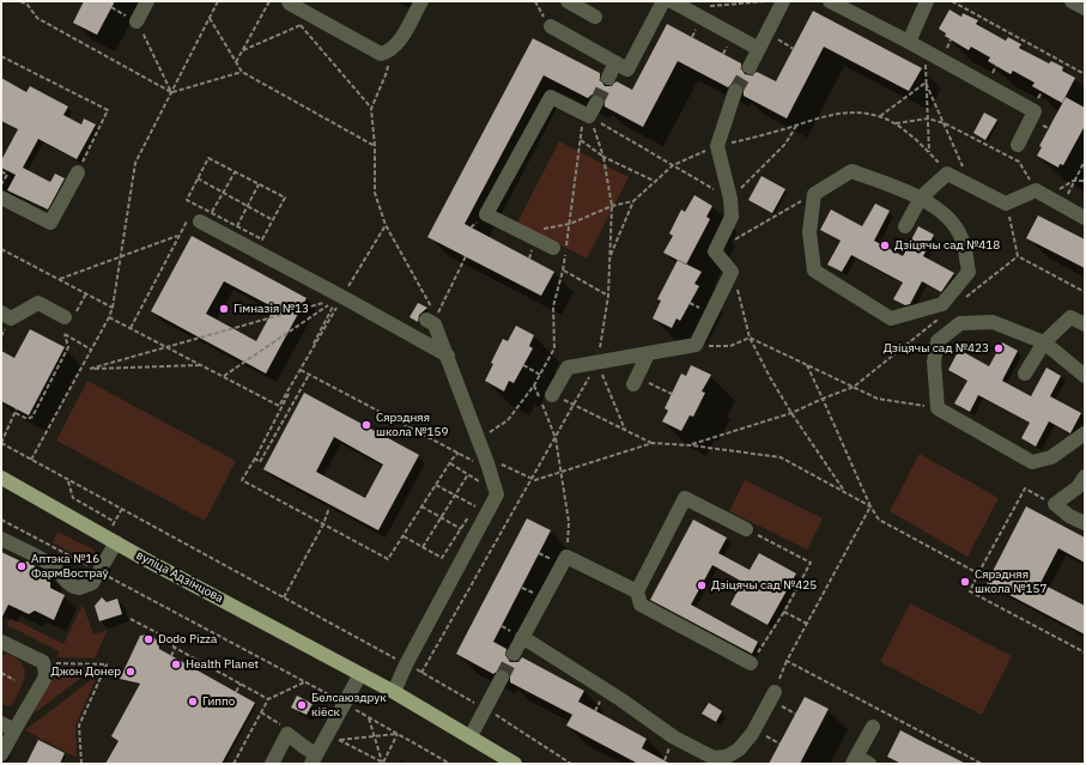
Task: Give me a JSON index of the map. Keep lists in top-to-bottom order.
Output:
{
  "streets": {
    "main road": ["вуліца Адзінцова"]
  },
  "places": [
    "Дзіцячы сад №418",
    "Гімназія №13",
    "Дзіцячы сад №423",
    "Сярэдняя школа №159",
    "Аптэка №16 ФармВостраў",
    "Сярэдняя школа №157",
    "Дзіцячы сад №425",
    "Dodo Pizza",
    "Health Planet",
    "Джон Донер",
    "Гиппо",
    "Белсаюздрук кіёск"
  ]
}
